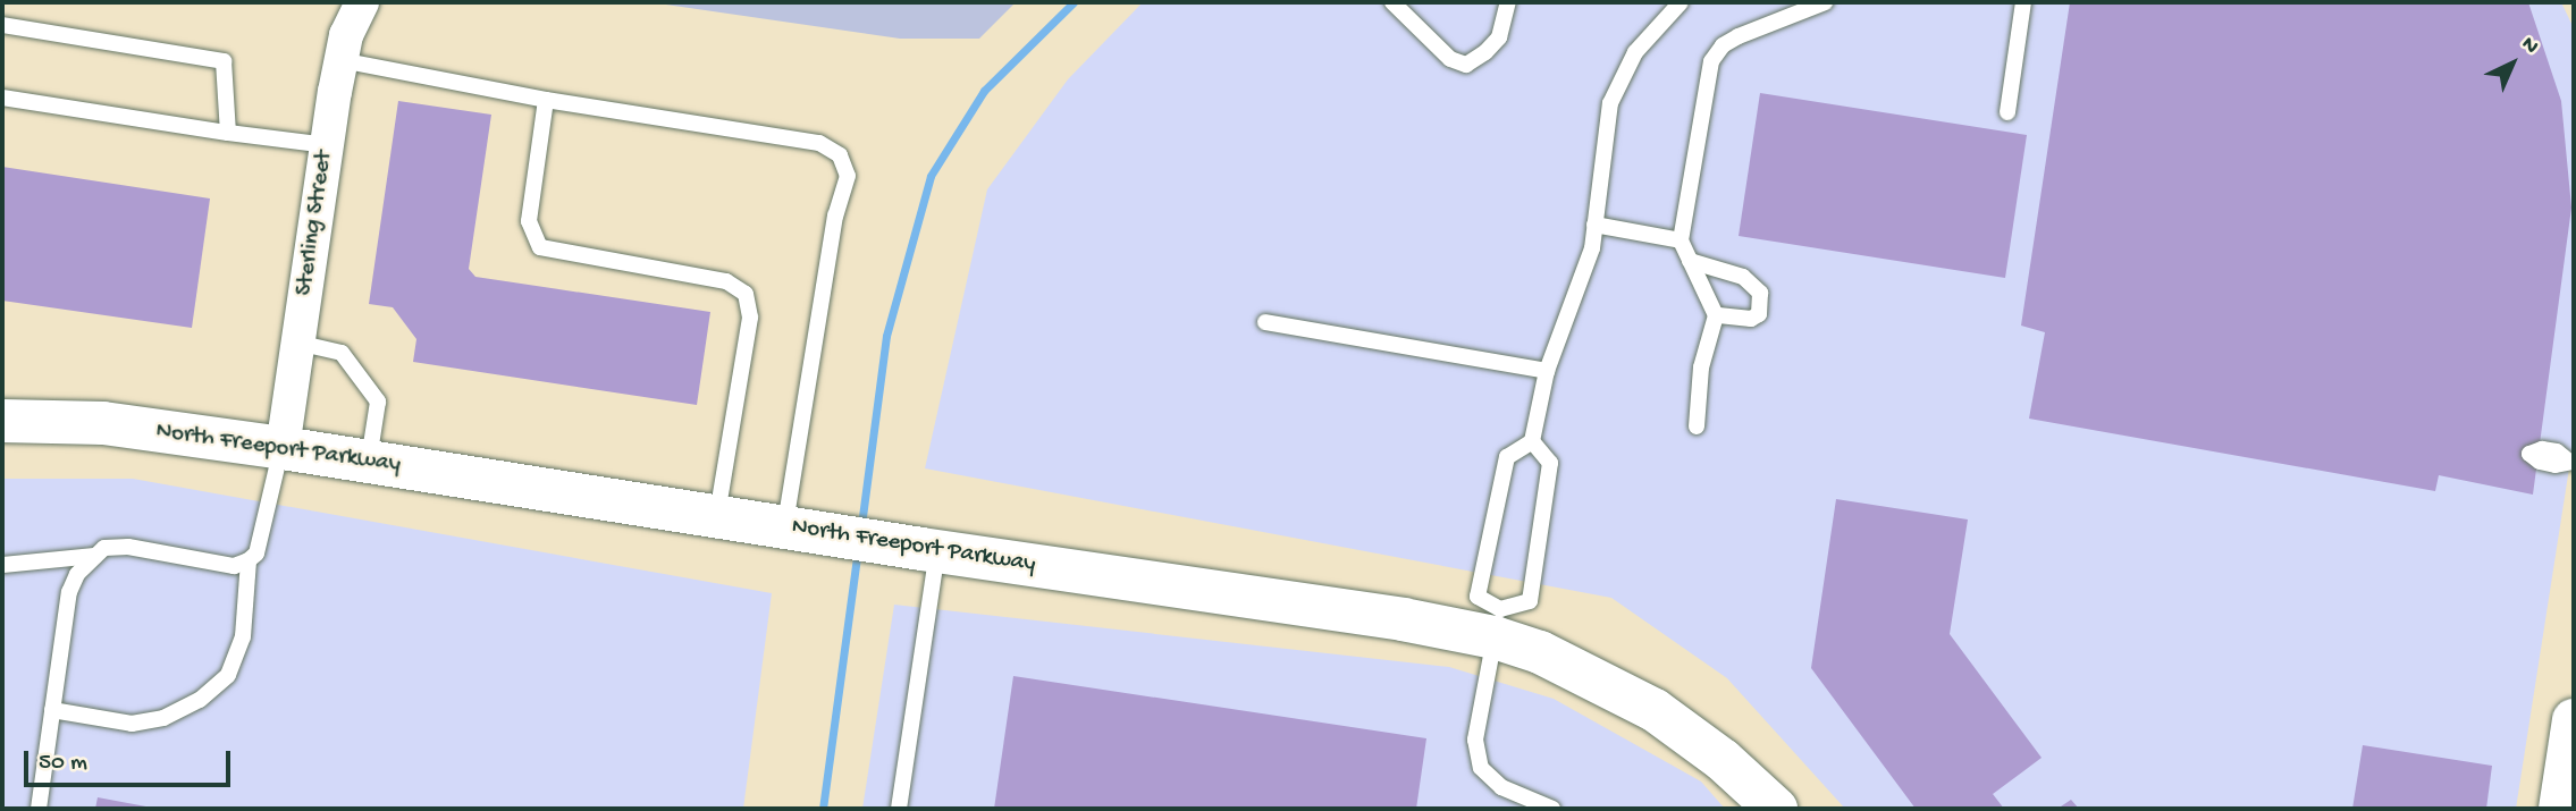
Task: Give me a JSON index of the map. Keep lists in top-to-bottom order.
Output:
{
  "streets": {
    "main road": ["North Freeport Parkway"],
    "street": ["Sterling Street"]
  },
  "crossings": [
    ["Sterling Street", "North Freeport Parkway"]
  ],
  "scale_bar": "50 m",
  "north": "top right"
}
